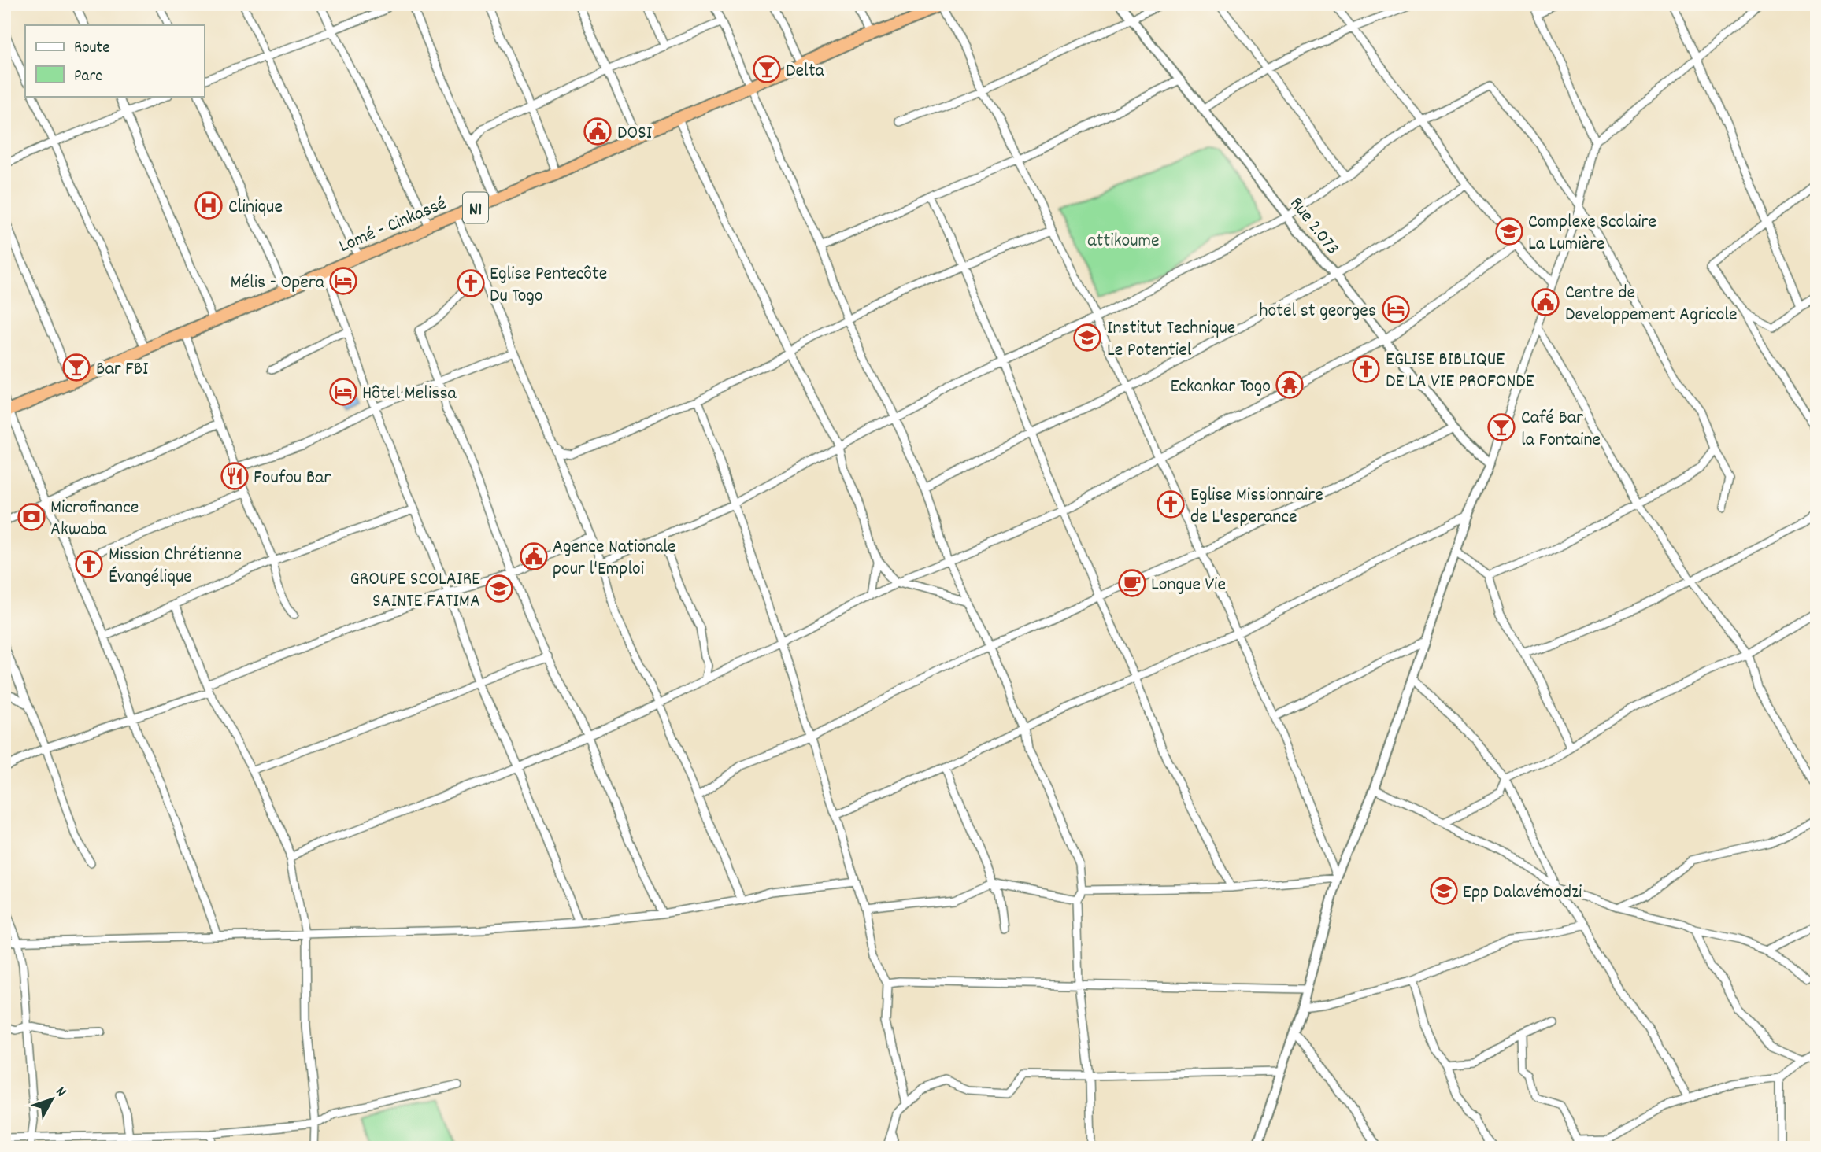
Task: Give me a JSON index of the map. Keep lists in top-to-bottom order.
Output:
{
  "streets": {
    "highway": ["N1", "Lomé - Cinkassé"],
    "street": ["Rue 2.073"]
  },
  "parks": ["attikoume"],
  "places": {
    "bar": ["Delta", "Bar FBI", "Café Bar la Fontaine"],
    "public building": ["DOSI", "Centre de Developpement Agricole", "Agence Nationale pour l'Emploi"],
    "hospital": ["Clinique"],
    "school or university": [
      "Complexe Scolaire La Lumière",
      "Institut Technique Le Potentiel",
      "GROUPE SCOLAIRE SAINTE FATIMA",
      "Epp Dalavémodzi"
    ],
    "hotel": ["Mélis - Opera", "hotel st georges", "Hôtel Melissa"],
    "church": [
      "Eglise Pentecôte Du Togo",
      "EGLISE BIBLIQUE DE LA VIE PROFONDE",
      "Eglise Missionnaire de L'esperance",
      "Mission Chrétienne Évangélique"
    ],
    "temple": ["Eckankar Togo"],
    "restaurant": ["Foufou Bar"],
    "bank": ["Microfinance Akwaba"],
    "cafe": ["Longue Vie"]
  },
  "legend": ["Route", "Parc"],
  "north": "top right"
}
